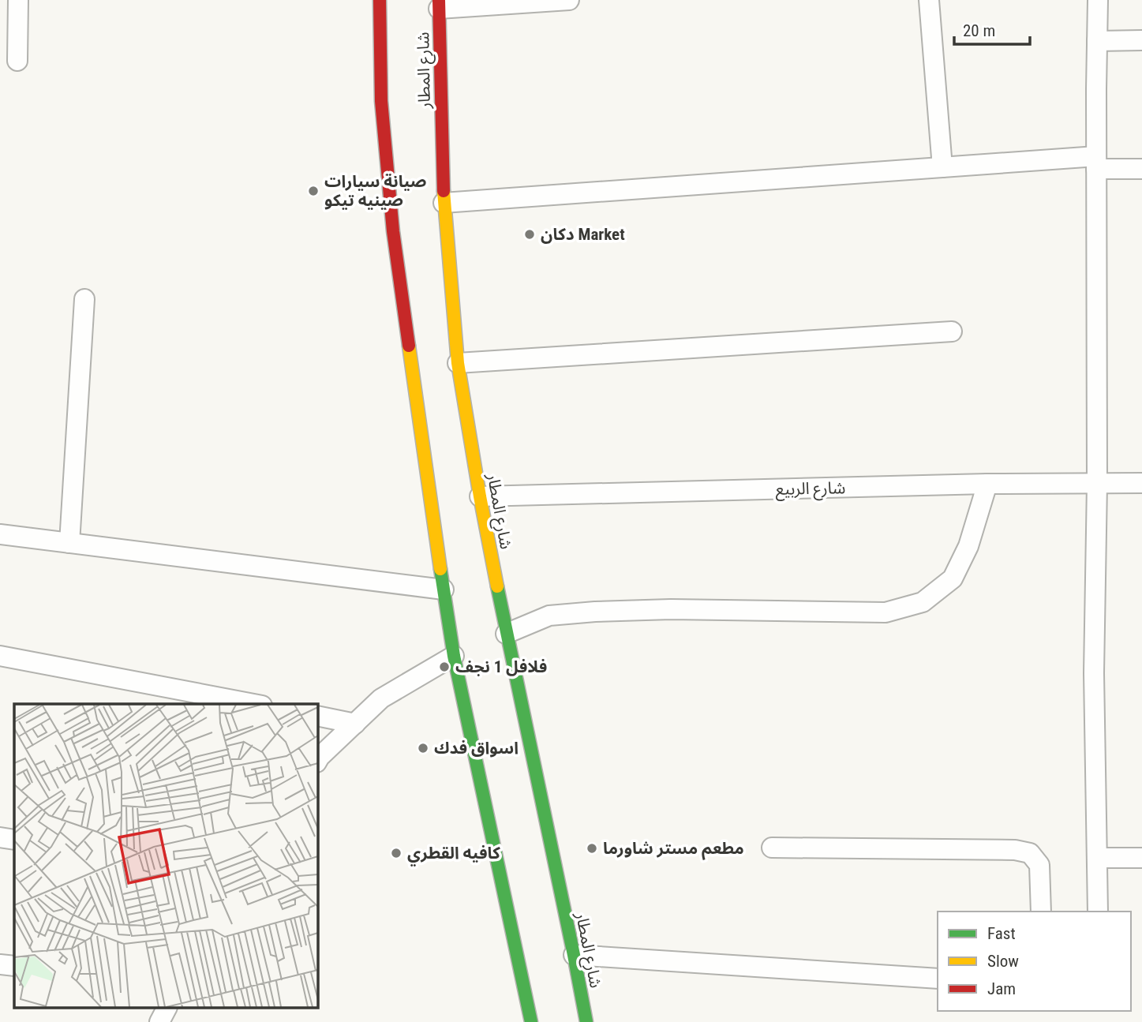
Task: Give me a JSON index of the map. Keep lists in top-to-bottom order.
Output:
{
  "streets": {
    "main road": ["شارع المطار"],
    "street": ["شارع الربيع"]
  },
  "crossings": [
    ["شارع المطار", "شارع الربيع"]
  ],
  "places": [
    "صيانة سيارات صينيه تيكو",
    "دكان Market",
    "فلافل 1 نجف",
    "اسواق فدك",
    "مطعم مستر شاورما",
    "كافيه القطري"
  ],
  "legend": ["Fast", "Slow", "Jam"],
  "scale_bar": "20 m"
}
